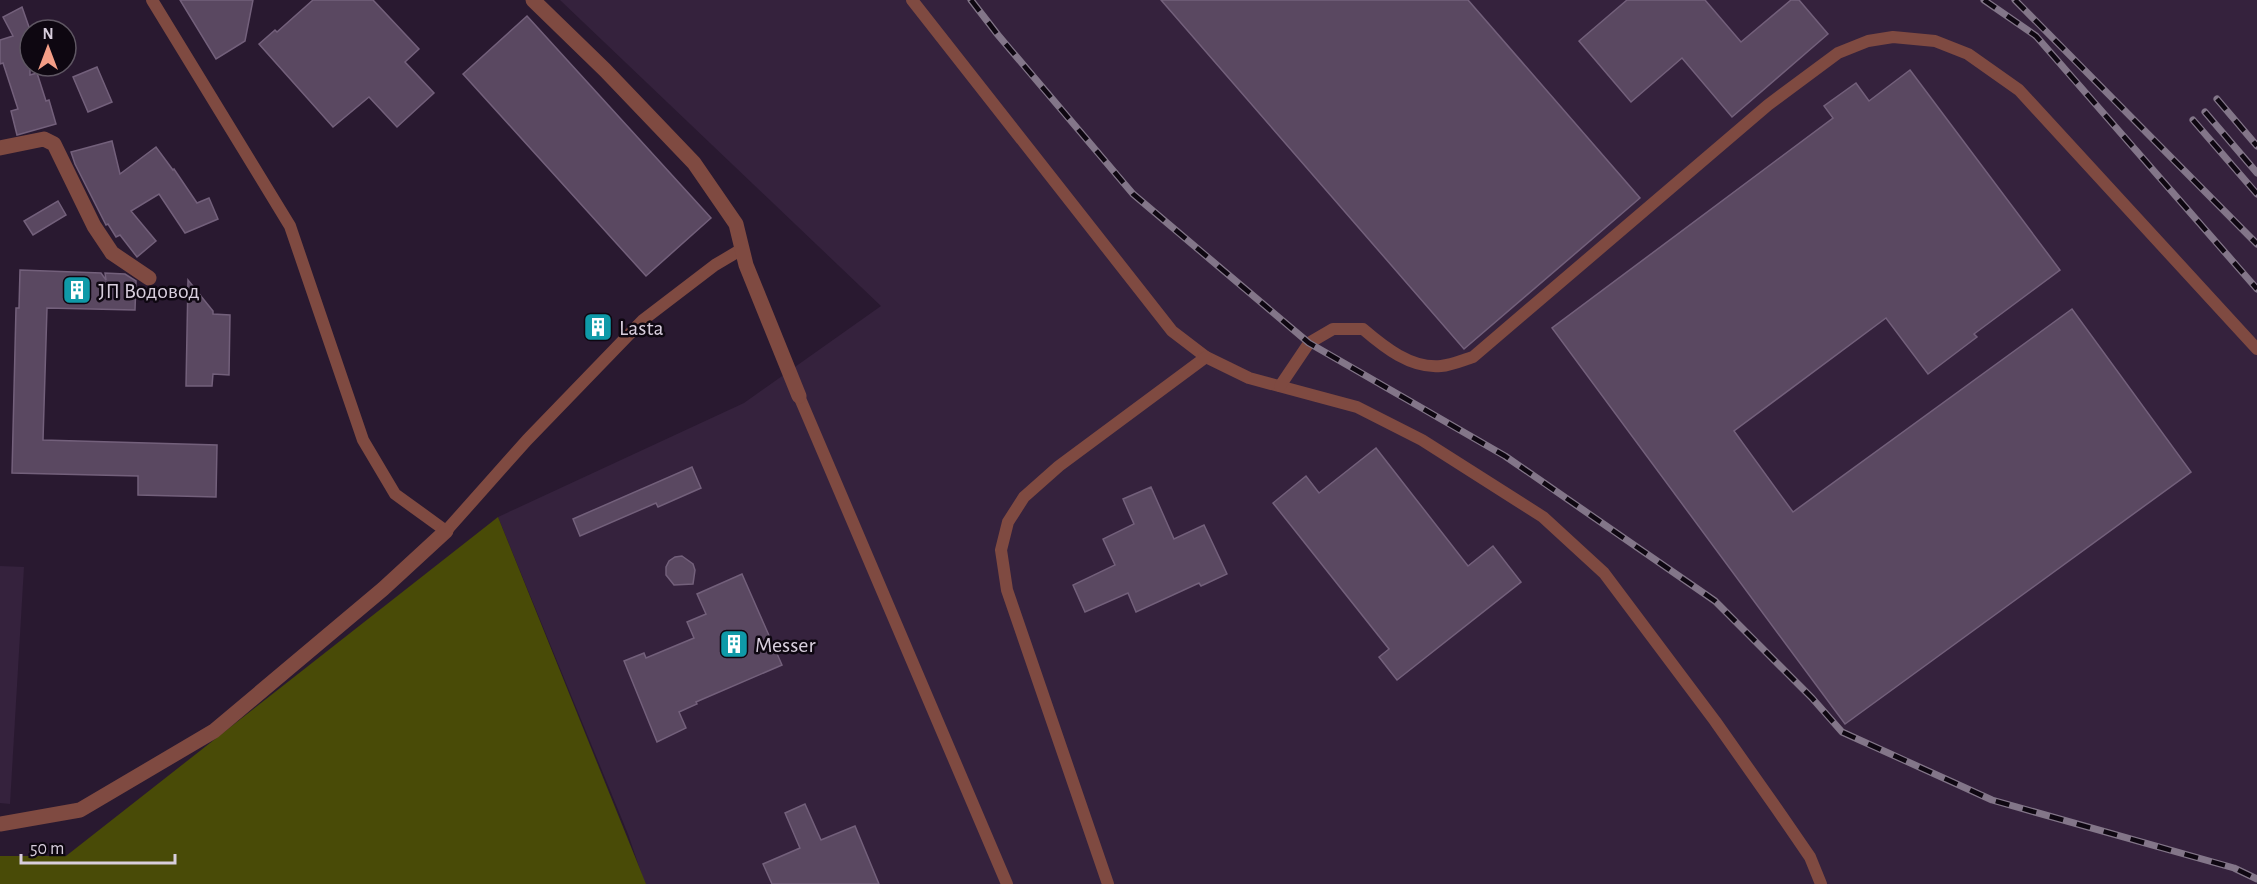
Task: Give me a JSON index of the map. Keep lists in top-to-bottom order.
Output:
{
  "places": {
    "building": ["ЈП Водовод", "Lasta", "Messer"]
  },
  "scale_bar": "50 m",
  "north": "top"
}
